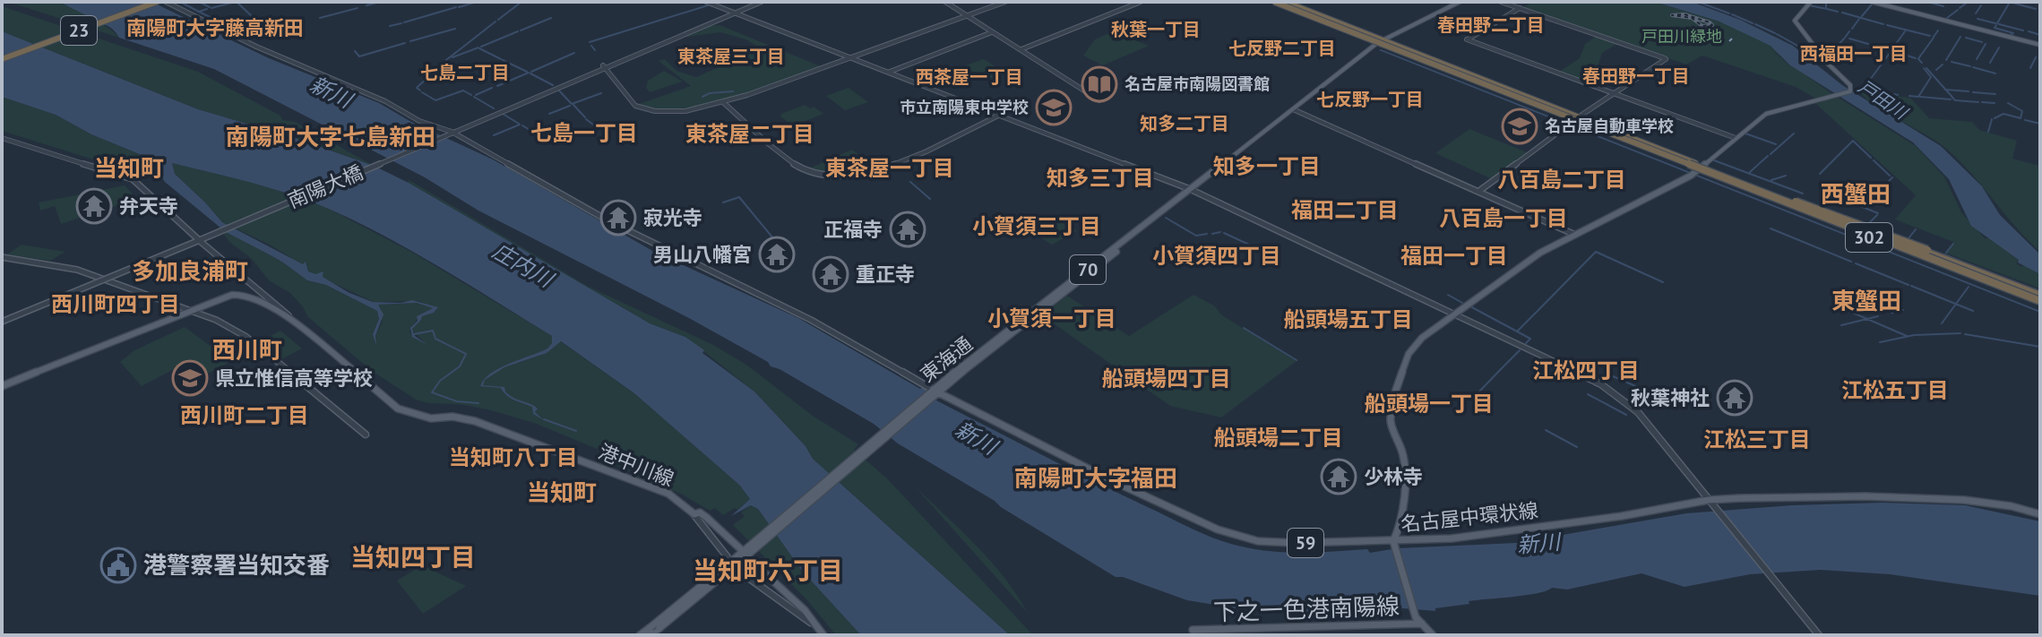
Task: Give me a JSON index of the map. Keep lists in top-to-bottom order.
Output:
{
  "streets": {
    "highway": ["23", "302"],
    "main road": [
      "70",
      "東海通",
      "港中川線",
      "名古屋中環状線",
      "59",
      "下之一色港南陽線"
    ],
    "street": ["南陽大橋"]
  },
  "crossings": [
    ["302", "東海通"],
    ["東海通", "港中川線"],
    ["東海通", "名古屋中環状線"]
  ],
  "districts": [
    "春田野二丁目",
    "南陽町大字藤高新田",
    "秋葉一丁目",
    "七反野二丁目",
    "西福田一丁目",
    "東茶屋三丁目",
    "七島二丁目",
    "春田野一丁目",
    "西茶屋一丁目",
    "七反野一丁目",
    "知多二丁目",
    "七島一丁目",
    "東茶屋二丁目",
    "南陽町大字七島新田",
    "知多一丁目",
    "当知町",
    "東茶屋一丁目",
    "知多三丁目",
    "八百島二丁目",
    "西蟹田",
    "福田二丁目",
    "八百島一丁目",
    "小賀須三丁目",
    "小賀須四丁目",
    "福田一丁目",
    "多加良浦町",
    "東蟹田",
    "西川町四丁目",
    "小賀須一丁目",
    "船頭場五丁目",
    "西川町",
    "江松四丁目",
    "船頭場四丁目",
    "江松五丁目",
    "船頭場一丁目",
    "西川町二丁目",
    "船頭場二丁目",
    "江松三丁目",
    "当知町八丁目",
    "南陽町大字福田",
    "当知町",
    "当知四丁目",
    "当知町六丁目"
  ],
  "water": ["新川", "戸田川", "庄内川"],
  "parks": ["戸田川緑地"],
  "places": {
    "library": ["名古屋市南陽図書館"],
    "school or university": ["市立南陽東中学校", "名古屋自動車学校", "県立惟信高等学校"],
    "temple": [
      "弁天寺",
      "寂光寺",
      "正福寺",
      "男山八幡宮",
      "重正寺",
      "秋葉神社",
      "少林寺"
    ],
    "public building": ["港警察署当知交番"]
  }
}
